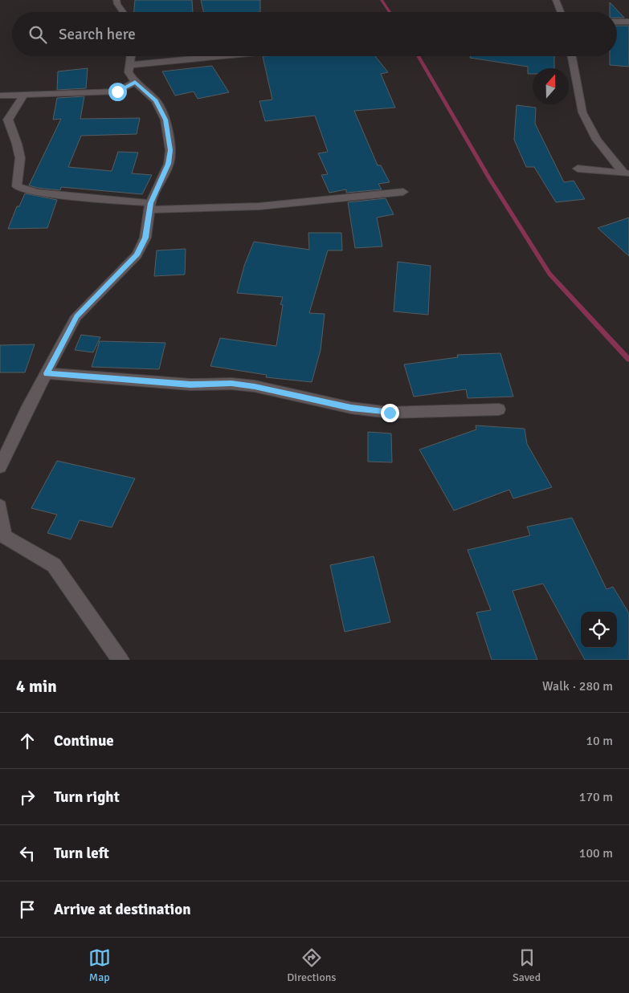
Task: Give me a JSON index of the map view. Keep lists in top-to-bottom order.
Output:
{
  "north": "top",
  "page": {
    "search": "Search here",
    "heading": ["4 min", "Walk · 280 m"],
    "list": [
      ["Continue", "10 m"],
      ["Turn right", "170 m"],
      ["Turn left", "100 m"],
      "Arrive at destination"
    ],
    "nav": ["Map", "Directions", "Saved"]
  }
}
